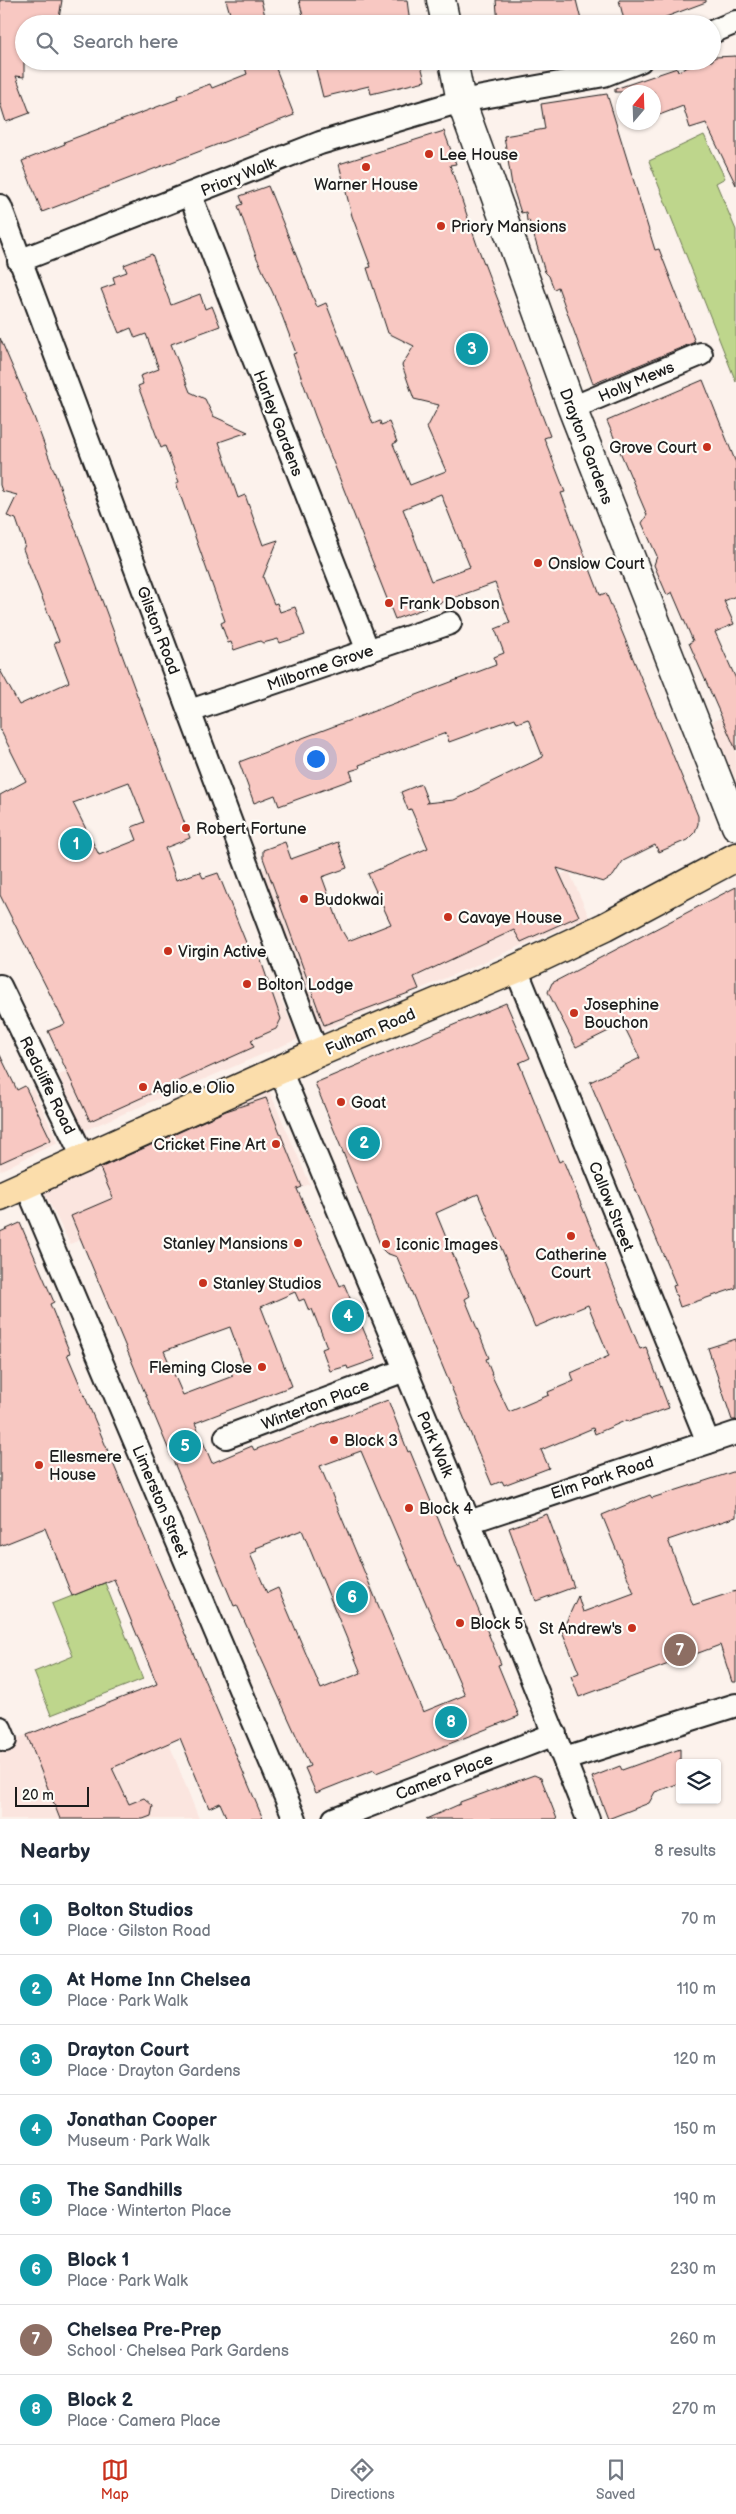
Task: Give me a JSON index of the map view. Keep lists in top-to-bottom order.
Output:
{
  "streets": {
    "main road": ["Fulham Road"],
    "street": [
      "Priory Walk",
      "Holly Mews",
      "Harley Gardens",
      "Drayton Gardens",
      "Gilston Road",
      "Milborne Grove",
      "Redcliffe Road",
      "Callow Street",
      "Winterton Place",
      "Park Walk",
      "Elm Park Road",
      "Limerston Street",
      "Camera Place"
    ]
  },
  "crossings": [
    ["Priory Walk", "Harley Gardens"],
    ["Priory Walk", "Drayton Gardens"],
    ["Priory Walk", "Gilston Road"],
    ["Holly Mews", "Drayton Gardens"],
    ["Harley Gardens", "Milborne Grove"],
    ["Gilston Road", "Milborne Grove"],
    ["Gilston Road", "Fulham Road"],
    ["Fulham Road", "Redcliffe Road"],
    ["Fulham Road", "Callow Street"],
    ["Fulham Road", "Park Walk"],
    ["Fulham Road", "Limerston Street"],
    ["Callow Street", "Elm Park Road"],
    ["Winterton Place", "Park Walk"],
    ["Park Walk", "Elm Park Road"],
    ["Park Walk", "Camera Place"]
  ],
  "places": [
    "Lee House",
    "Warner House",
    "Priory Mansions",
    "Grove Court",
    "Onslow Court",
    "Frank Dobson",
    "Robert Fortune",
    "Budokwai",
    "Cavaye House",
    "Virgin Active",
    "Bolton Lodge",
    "Josephine Bouchon",
    "Aglio e Olio",
    "Goat",
    "Cricket Fine Art",
    "Catherine Court",
    "Stanley Mansions",
    "Iconic Images",
    "Stanley Studios",
    "Fleming Close",
    "Block 3",
    "Ellesmere House",
    "Block 4",
    "Block 5",
    "St Andrew's"
  ],
  "scale_bar": "20 m",
  "north": "top",
  "page": {
    "search": "Search here",
    "pins": [
      "3",
      "1",
      "2",
      "4",
      "5",
      "6",
      "7",
      "8"
    ],
    "scale": "20 m",
    "heading": ["Nearby", "8 results"],
    "list": [
      {
        "mark": "1",
        "name": "Bolton Studios",
        "note": "Place · Gilston Road",
        "value": "70 m"
      },
      {
        "mark": "2",
        "name": "At Home Inn Chelsea",
        "note": "Place · Park Walk",
        "value": "110 m"
      },
      {
        "mark": "3",
        "name": "Drayton Court",
        "note": "Place · Drayton Gardens",
        "value": "120 m"
      },
      {
        "mark": "4",
        "name": "Jonathan Cooper",
        "note": "Museum · Park Walk",
        "value": "150 m"
      },
      {
        "mark": "5",
        "name": "The Sandhills",
        "note": "Place · Winterton Place",
        "value": "190 m"
      },
      {
        "mark": "6",
        "name": "Block 1",
        "note": "Place · Park Walk",
        "value": "230 m"
      },
      {
        "mark": "7",
        "name": "Chelsea Pre-Prep",
        "note": "School · Chelsea Park Gardens",
        "value": "260 m"
      },
      {
        "mark": "8",
        "name": "Block 2",
        "note": "Place · Camera Place",
        "value": "270 m"
      }
    ],
    "nav": ["Map", "Directions", "Saved"]
  }
}
